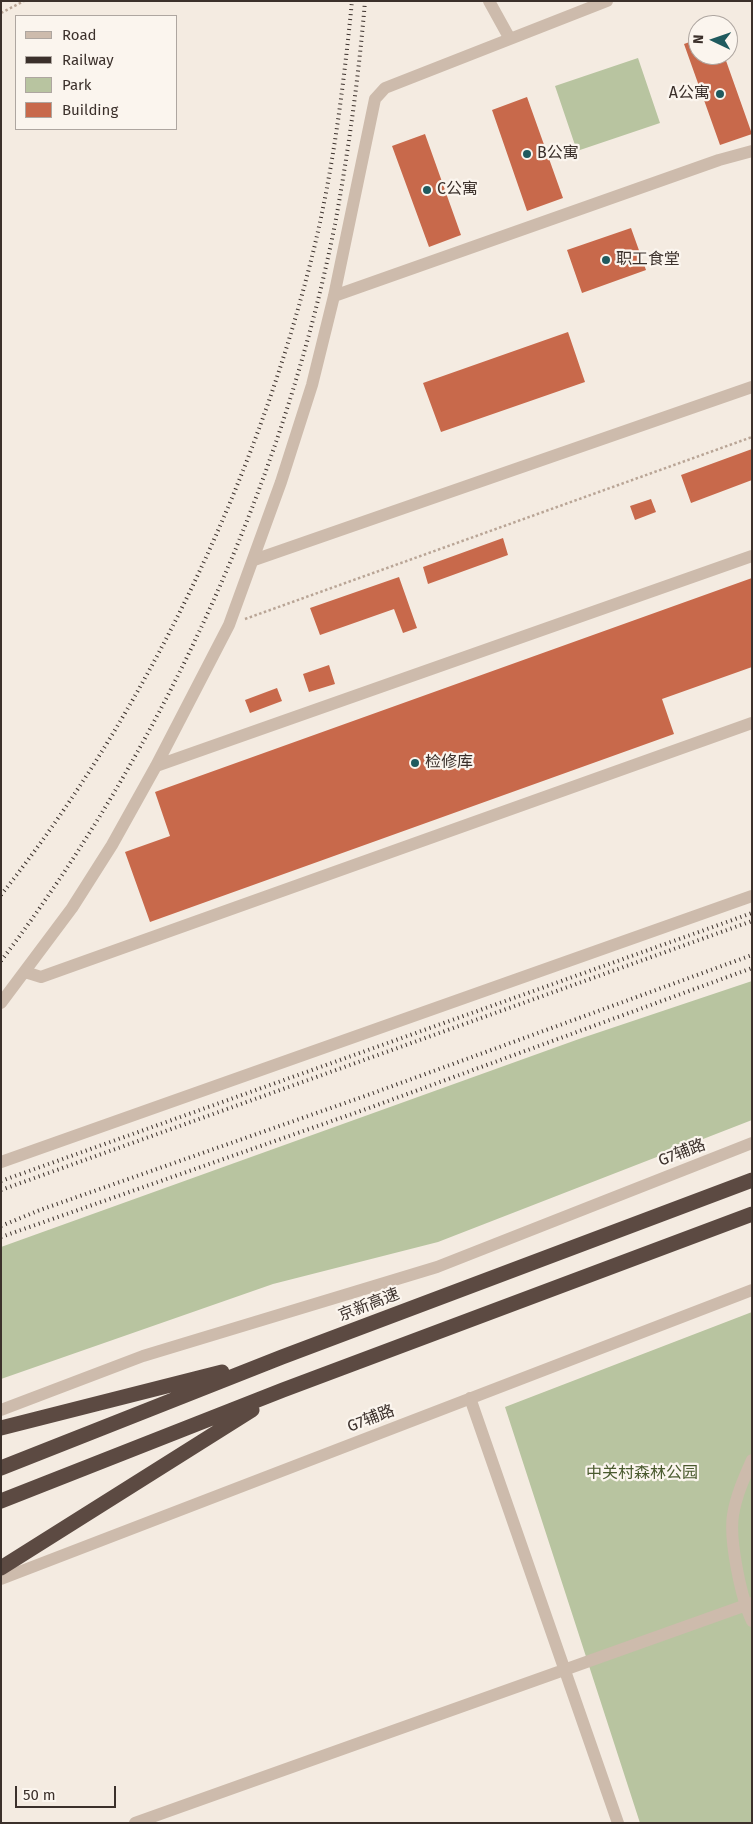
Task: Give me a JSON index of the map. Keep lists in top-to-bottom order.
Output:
{
  "streets": {
    "highway": ["京新高速"],
    "street": ["G7辅路"]
  },
  "parks": ["中关村森林公园"],
  "places": [
    "A公寓",
    "B公寓",
    "C公寓",
    "职工食堂",
    "检修库"
  ],
  "legend": [
    "Road",
    "Railway",
    "Park",
    "Building"
  ],
  "scale_bar": "50 m",
  "north": "left"
}
